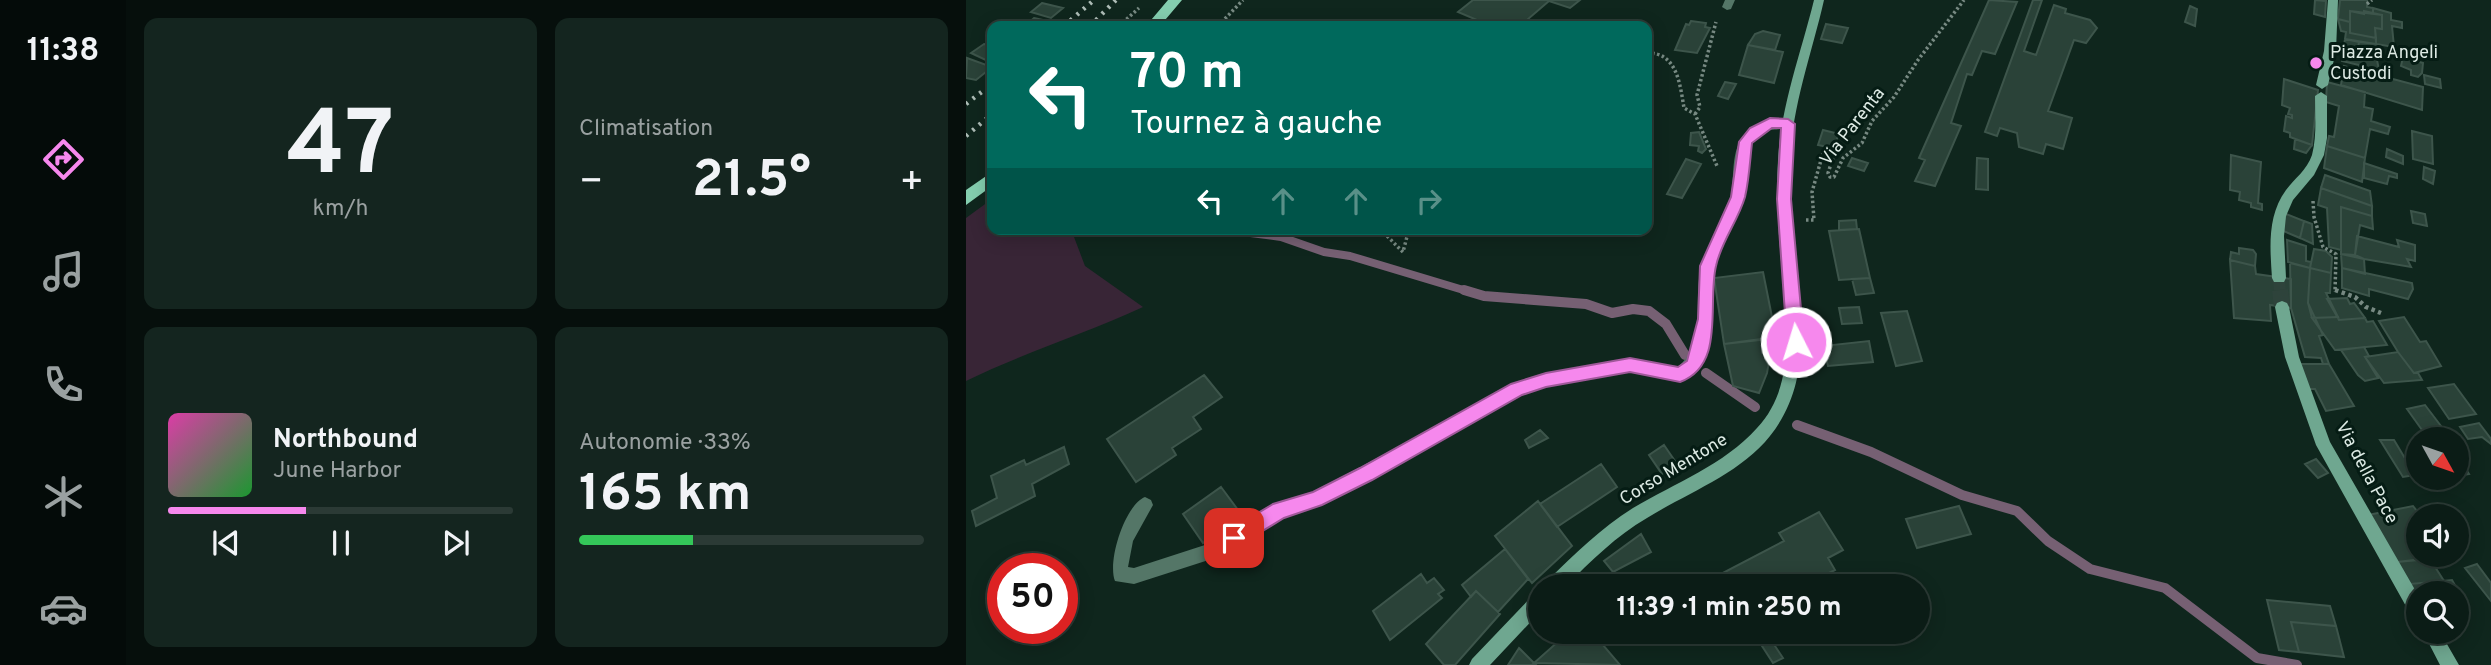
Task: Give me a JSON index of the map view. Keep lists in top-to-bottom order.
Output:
{
  "streets": {
    "main road": ["Corso Mentone", "Via della Pace"],
    "path": ["Via Parenta"]
  },
  "crossings": [
    ["Via Parenta", "Corso Mentone"]
  ],
  "places": ["Piazza Angeli Custodi"],
  "north": "bottom right",
  "page": {
    "tabs": "11:38",
    "tile": [
      ["47", "km/h"],
      "Climatisation",
      ["Autonomie · 33%", "165 km"]
    ],
    "turn": ["70 m", "Tournez à gauche"],
    "heat": ["−", "21.5°", "+"],
    "song": ["Northbound", "June Harbor"],
    "limit": "50",
    "trip": "11:39 · 1 min · 250 m"
  }
}
